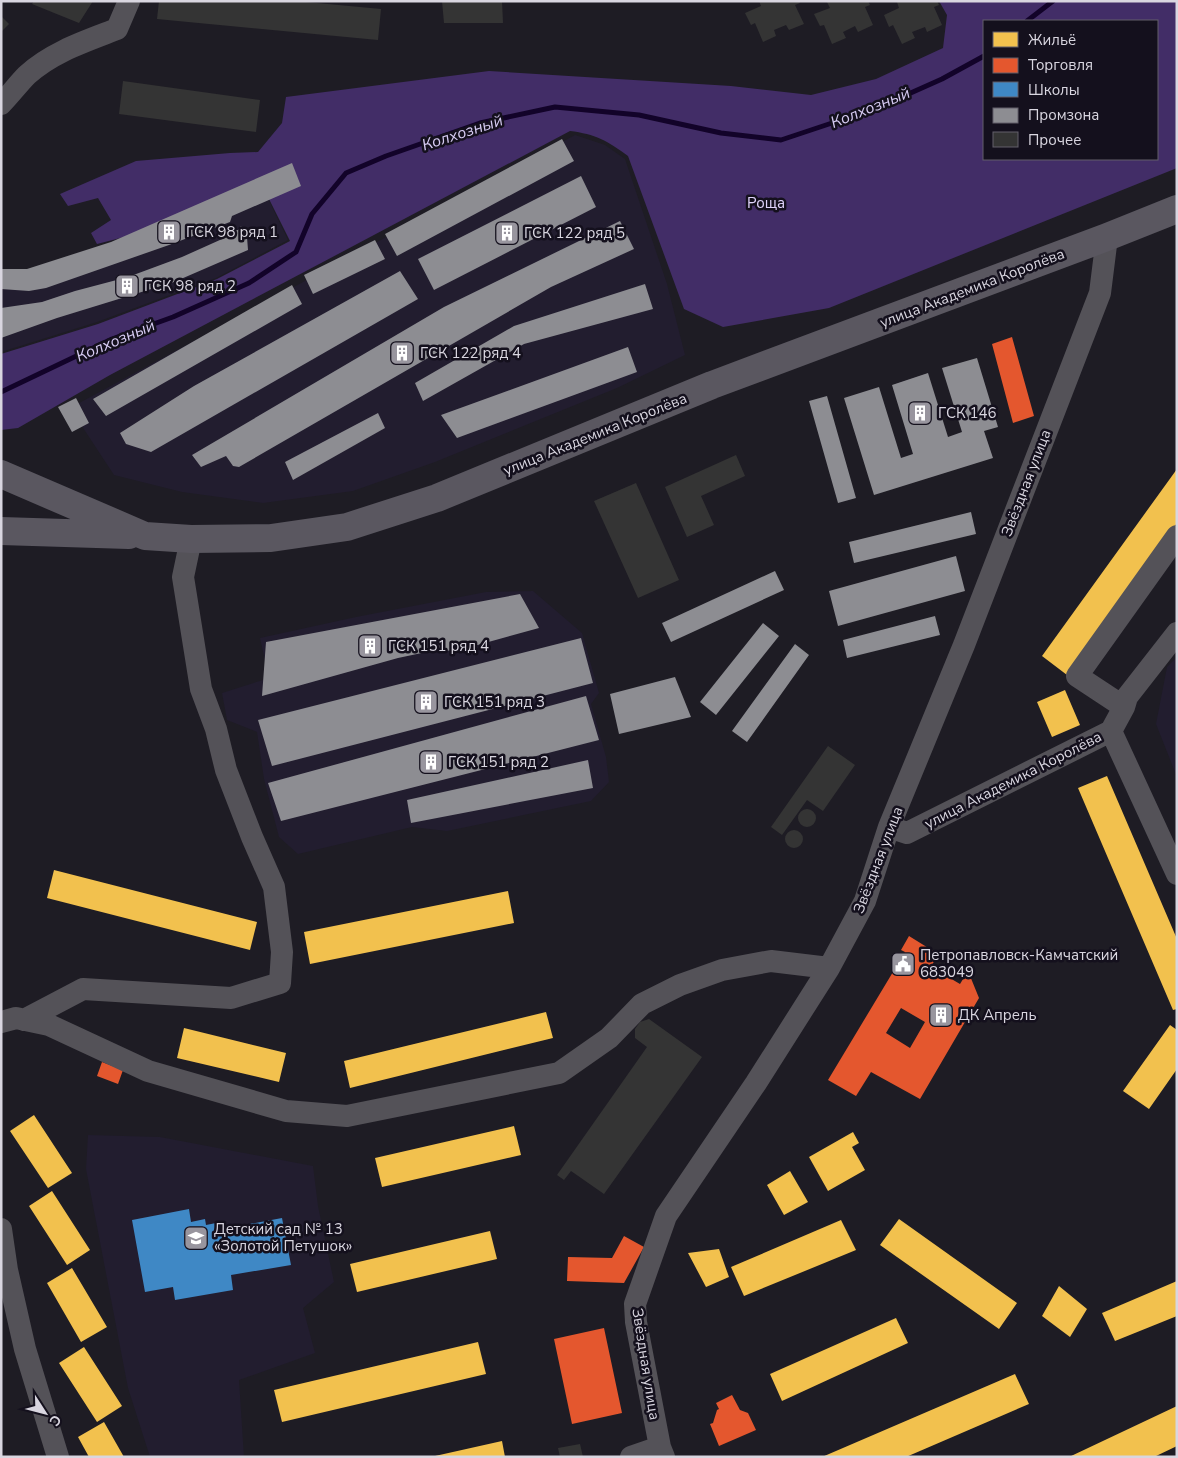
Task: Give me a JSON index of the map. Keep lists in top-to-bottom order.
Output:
{
  "streets": {
    "main road": ["улица Академика Королёва"],
    "street": ["Звёздная улица"]
  },
  "crossings": [
    ["улица Академика Королёва", "Звёздная улица"]
  ],
  "water": ["Колхозный"],
  "parks": ["Роща"],
  "places": {
    "building": [
      "ГСК 98 ряд 1",
      "ГСК 122 ряд 5",
      "ГСК 98 ряд 2",
      "ГСК 122 ряд 4",
      "ГСК 146",
      "ГСК 151 ряд 4",
      "ГСК 151 ряд 3",
      "ГСК 151 ряд 2",
      "ДК Апрель"
    ],
    "public building": ["Петропавловск-Камчатский 683049"],
    "school or university": ["Детский сад № 13 «Золотой Петушок»"]
  },
  "legend": [
    "Жильё",
    "Торговля",
    "Школы",
    "Промзона",
    "Прочее"
  ],
  "north": "bottom right"
}
